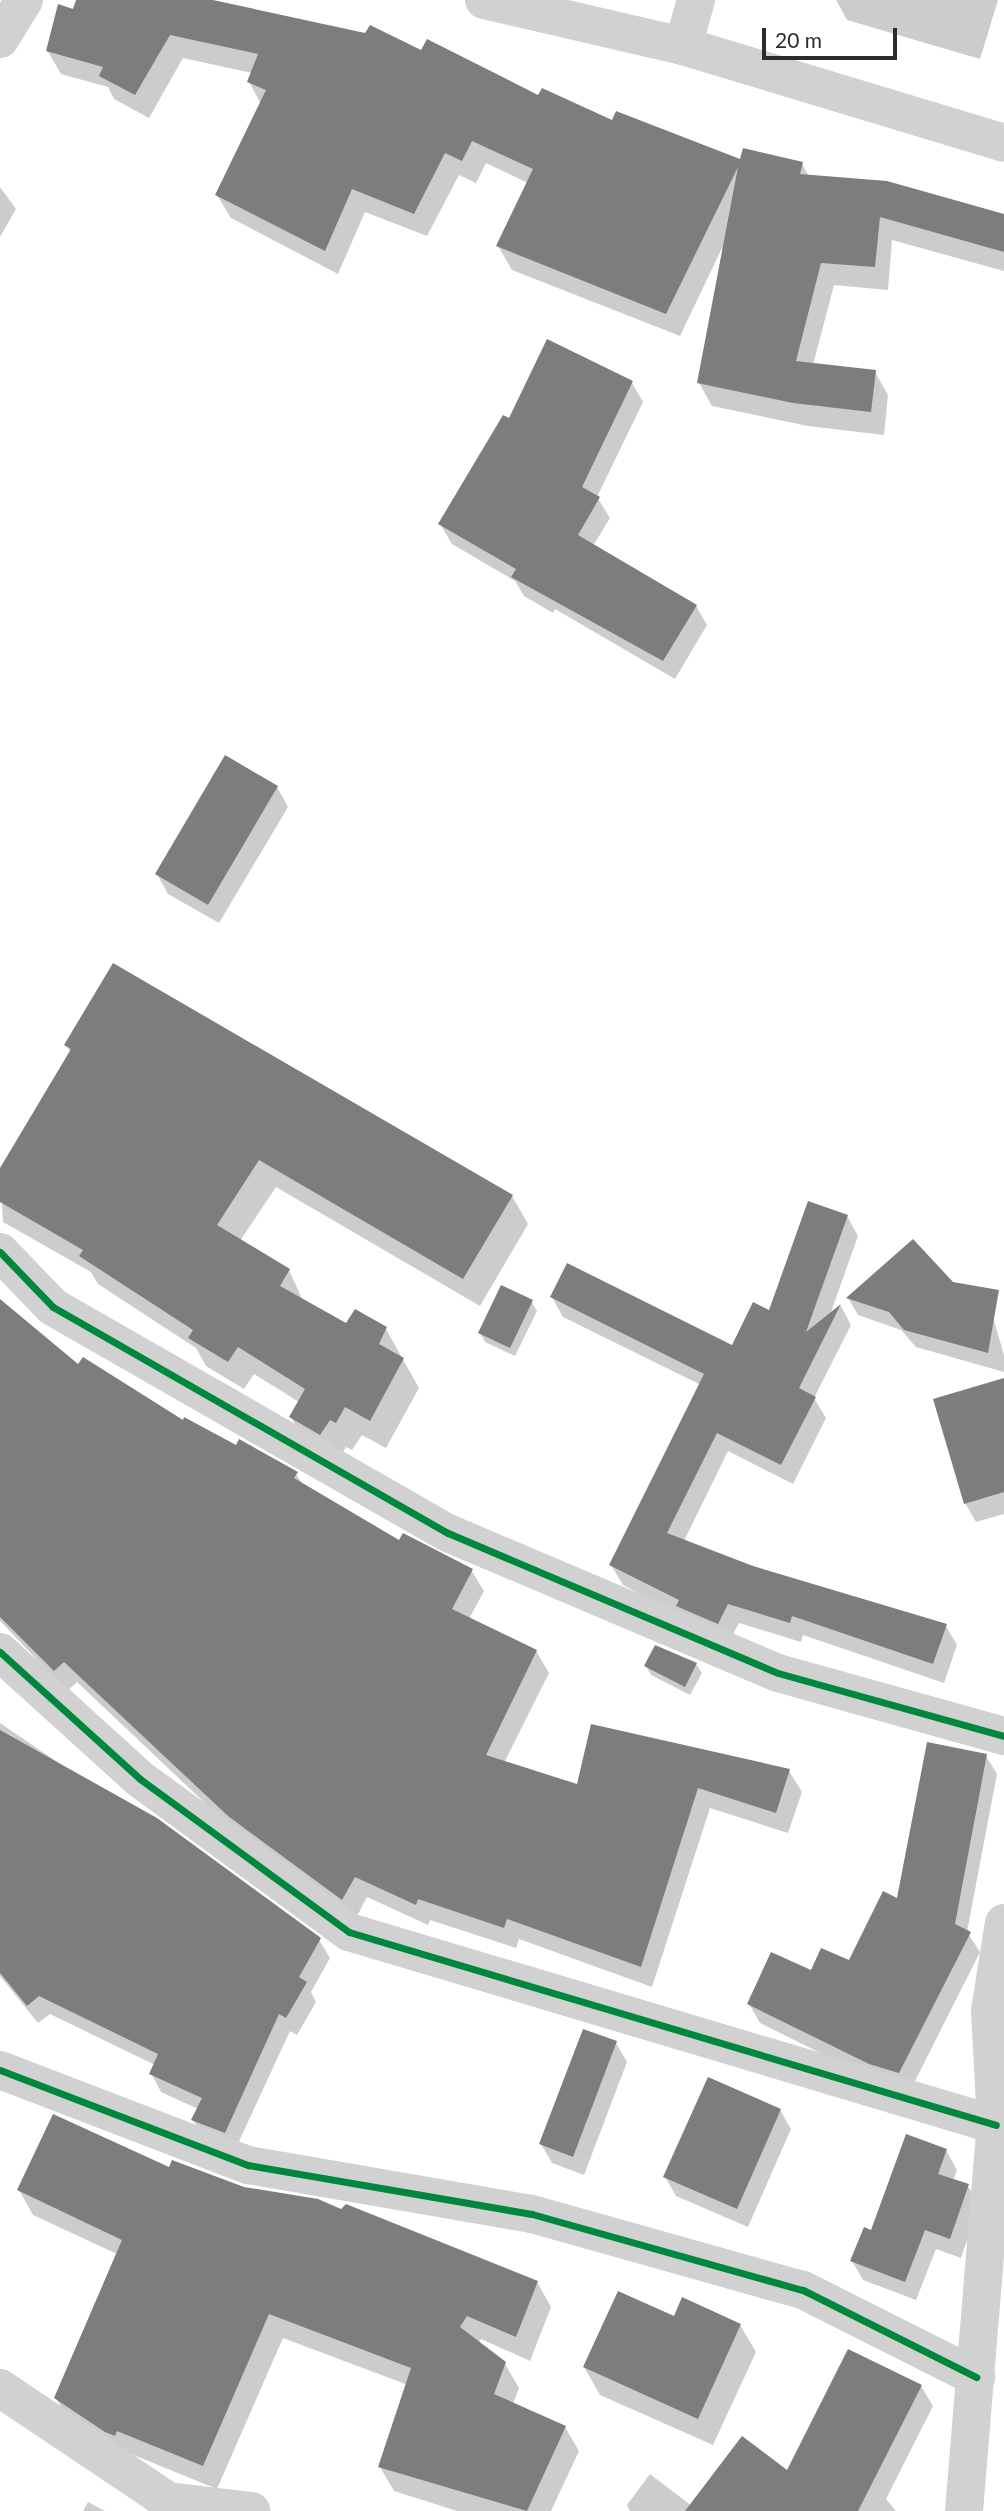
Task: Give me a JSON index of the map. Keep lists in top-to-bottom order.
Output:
{
  "scale_bar": "20 m"
}
